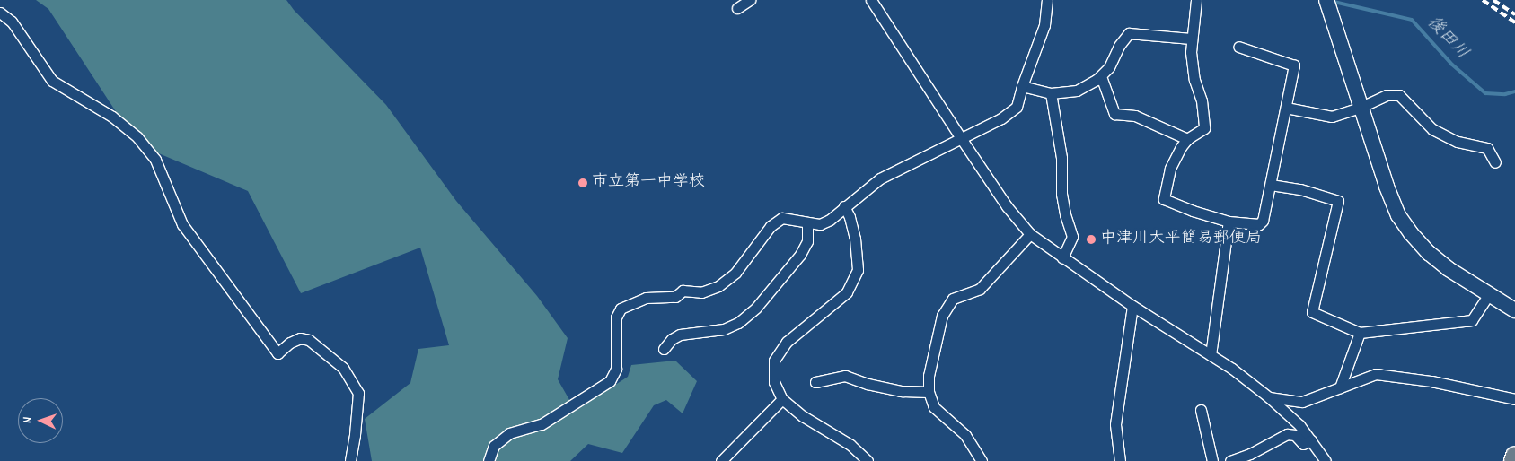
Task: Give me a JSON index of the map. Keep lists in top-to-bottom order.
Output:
{
  "water": ["後田川"],
  "places": ["市立第一中学校", "中津川大平簡易郵便局"],
  "north": "left"
}
